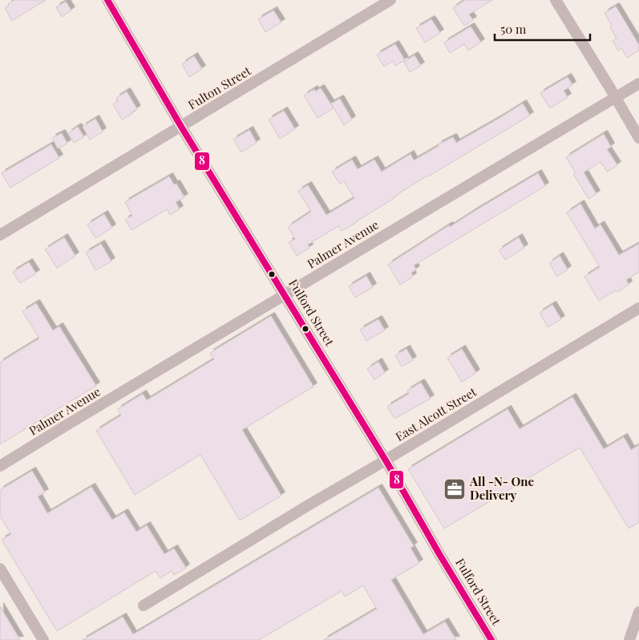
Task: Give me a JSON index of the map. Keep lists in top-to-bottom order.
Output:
{
  "streets": {
    "street": [
      "Fulton Street",
      "Palmer Avenue",
      "Fulford Street",
      "East Alcott Street"
    ]
  },
  "crossings": [
    ["Fulton Street", "Fulford Street"],
    ["Palmer Avenue", "Fulford Street"],
    ["Fulford Street", "East Alcott Street"]
  ],
  "places": {
    "office": ["All -N- One Delivery"]
  },
  "lines": ["transit line 8"],
  "scale_bar": "50 m"
}
